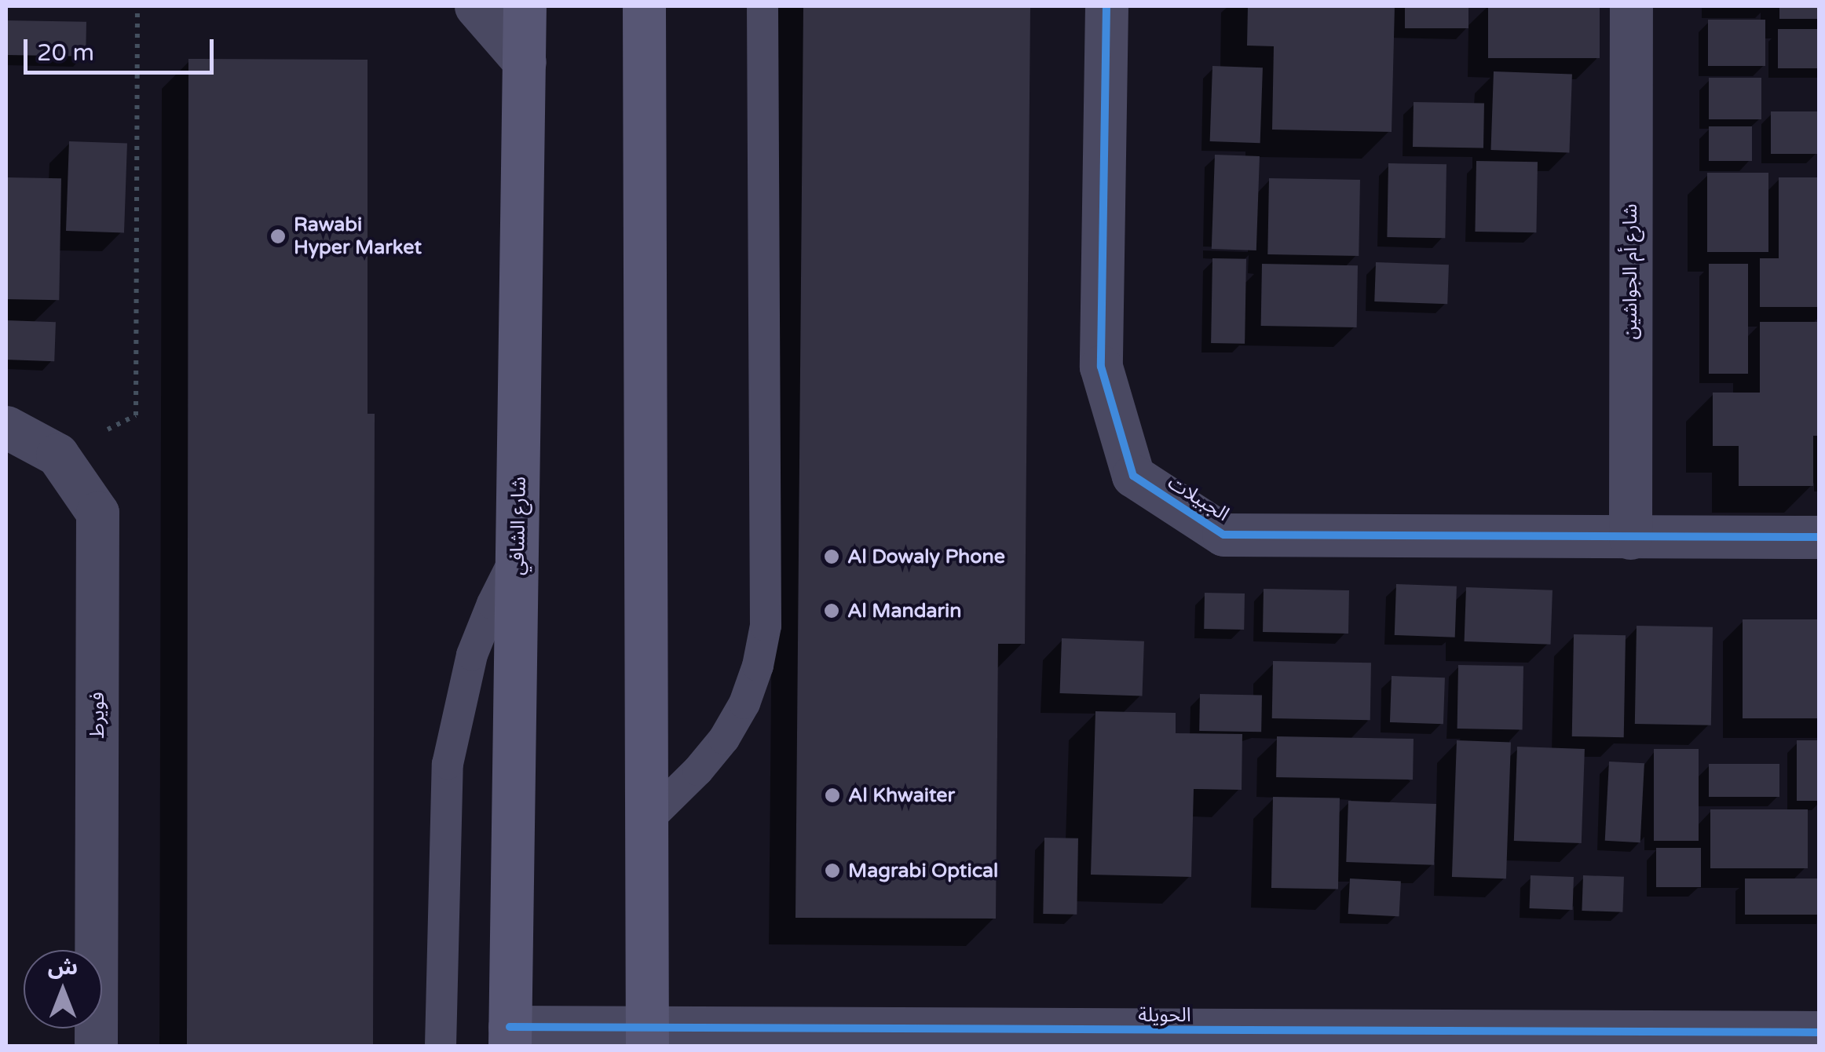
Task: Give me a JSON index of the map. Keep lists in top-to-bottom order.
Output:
{
  "streets": {
    "main road": ["شارع الشافي"],
    "street": [
      "شارع أم الجواشين",
      "الجبيلات",
      "فويرط",
      "الحويلة"
    ]
  },
  "crossings": [
    ["شارع أم الجواشين", "الجبيلات"],
    ["شارع الشافي", "الحويلة"]
  ],
  "places": [
    "Rawabi Hyper Market",
    "Al Dowaly Phone",
    "Al Mandarin",
    "Al Khwaiter",
    "Magrabi Optical"
  ],
  "scale_bar": "20 m",
  "north": "top"
}
